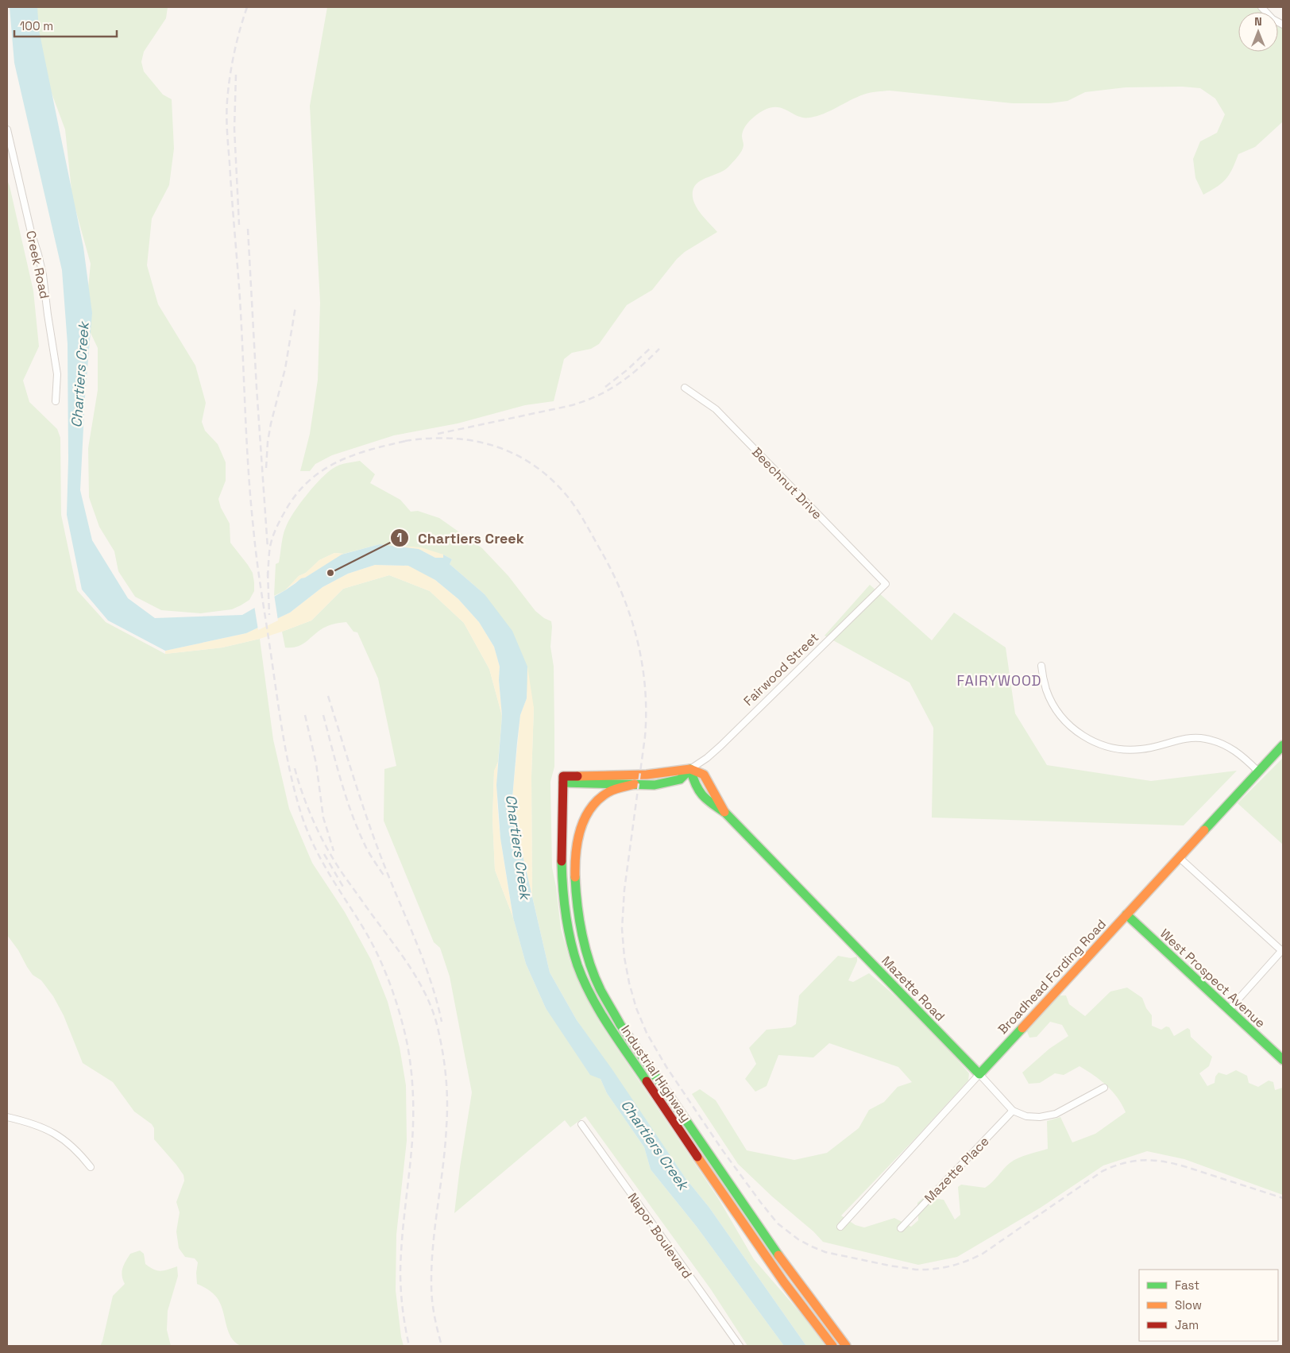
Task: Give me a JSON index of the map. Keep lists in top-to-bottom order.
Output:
{
  "streets": {
    "street": [
      "Creek Road",
      "Beechnut Drive",
      "Fairwood Street",
      "Broadhead Fording Road",
      "West Prospect Avenue",
      "Mazette Road",
      "Industrial Highway",
      "Mazette Place",
      "Napor Boulevard"
    ]
  },
  "crossings": [
    ["Beechnut Drive", "Fairwood Street"],
    ["Fairwood Street", "Mazette Road"],
    ["Fairwood Street", "Industrial Highway"],
    ["Broadhead Fording Road", "West Prospect Avenue"],
    ["Broadhead Fording Road", "Mazette Road"],
    ["Mazette Road", "Mazette Place"]
  ],
  "districts": ["FAIRYWOOD"],
  "water": ["Chartiers Creek"],
  "places": ["Chartiers Creek"],
  "legend": ["Fast", "Slow", "Jam"],
  "scale_bar": "100 m",
  "north": "top"
}
